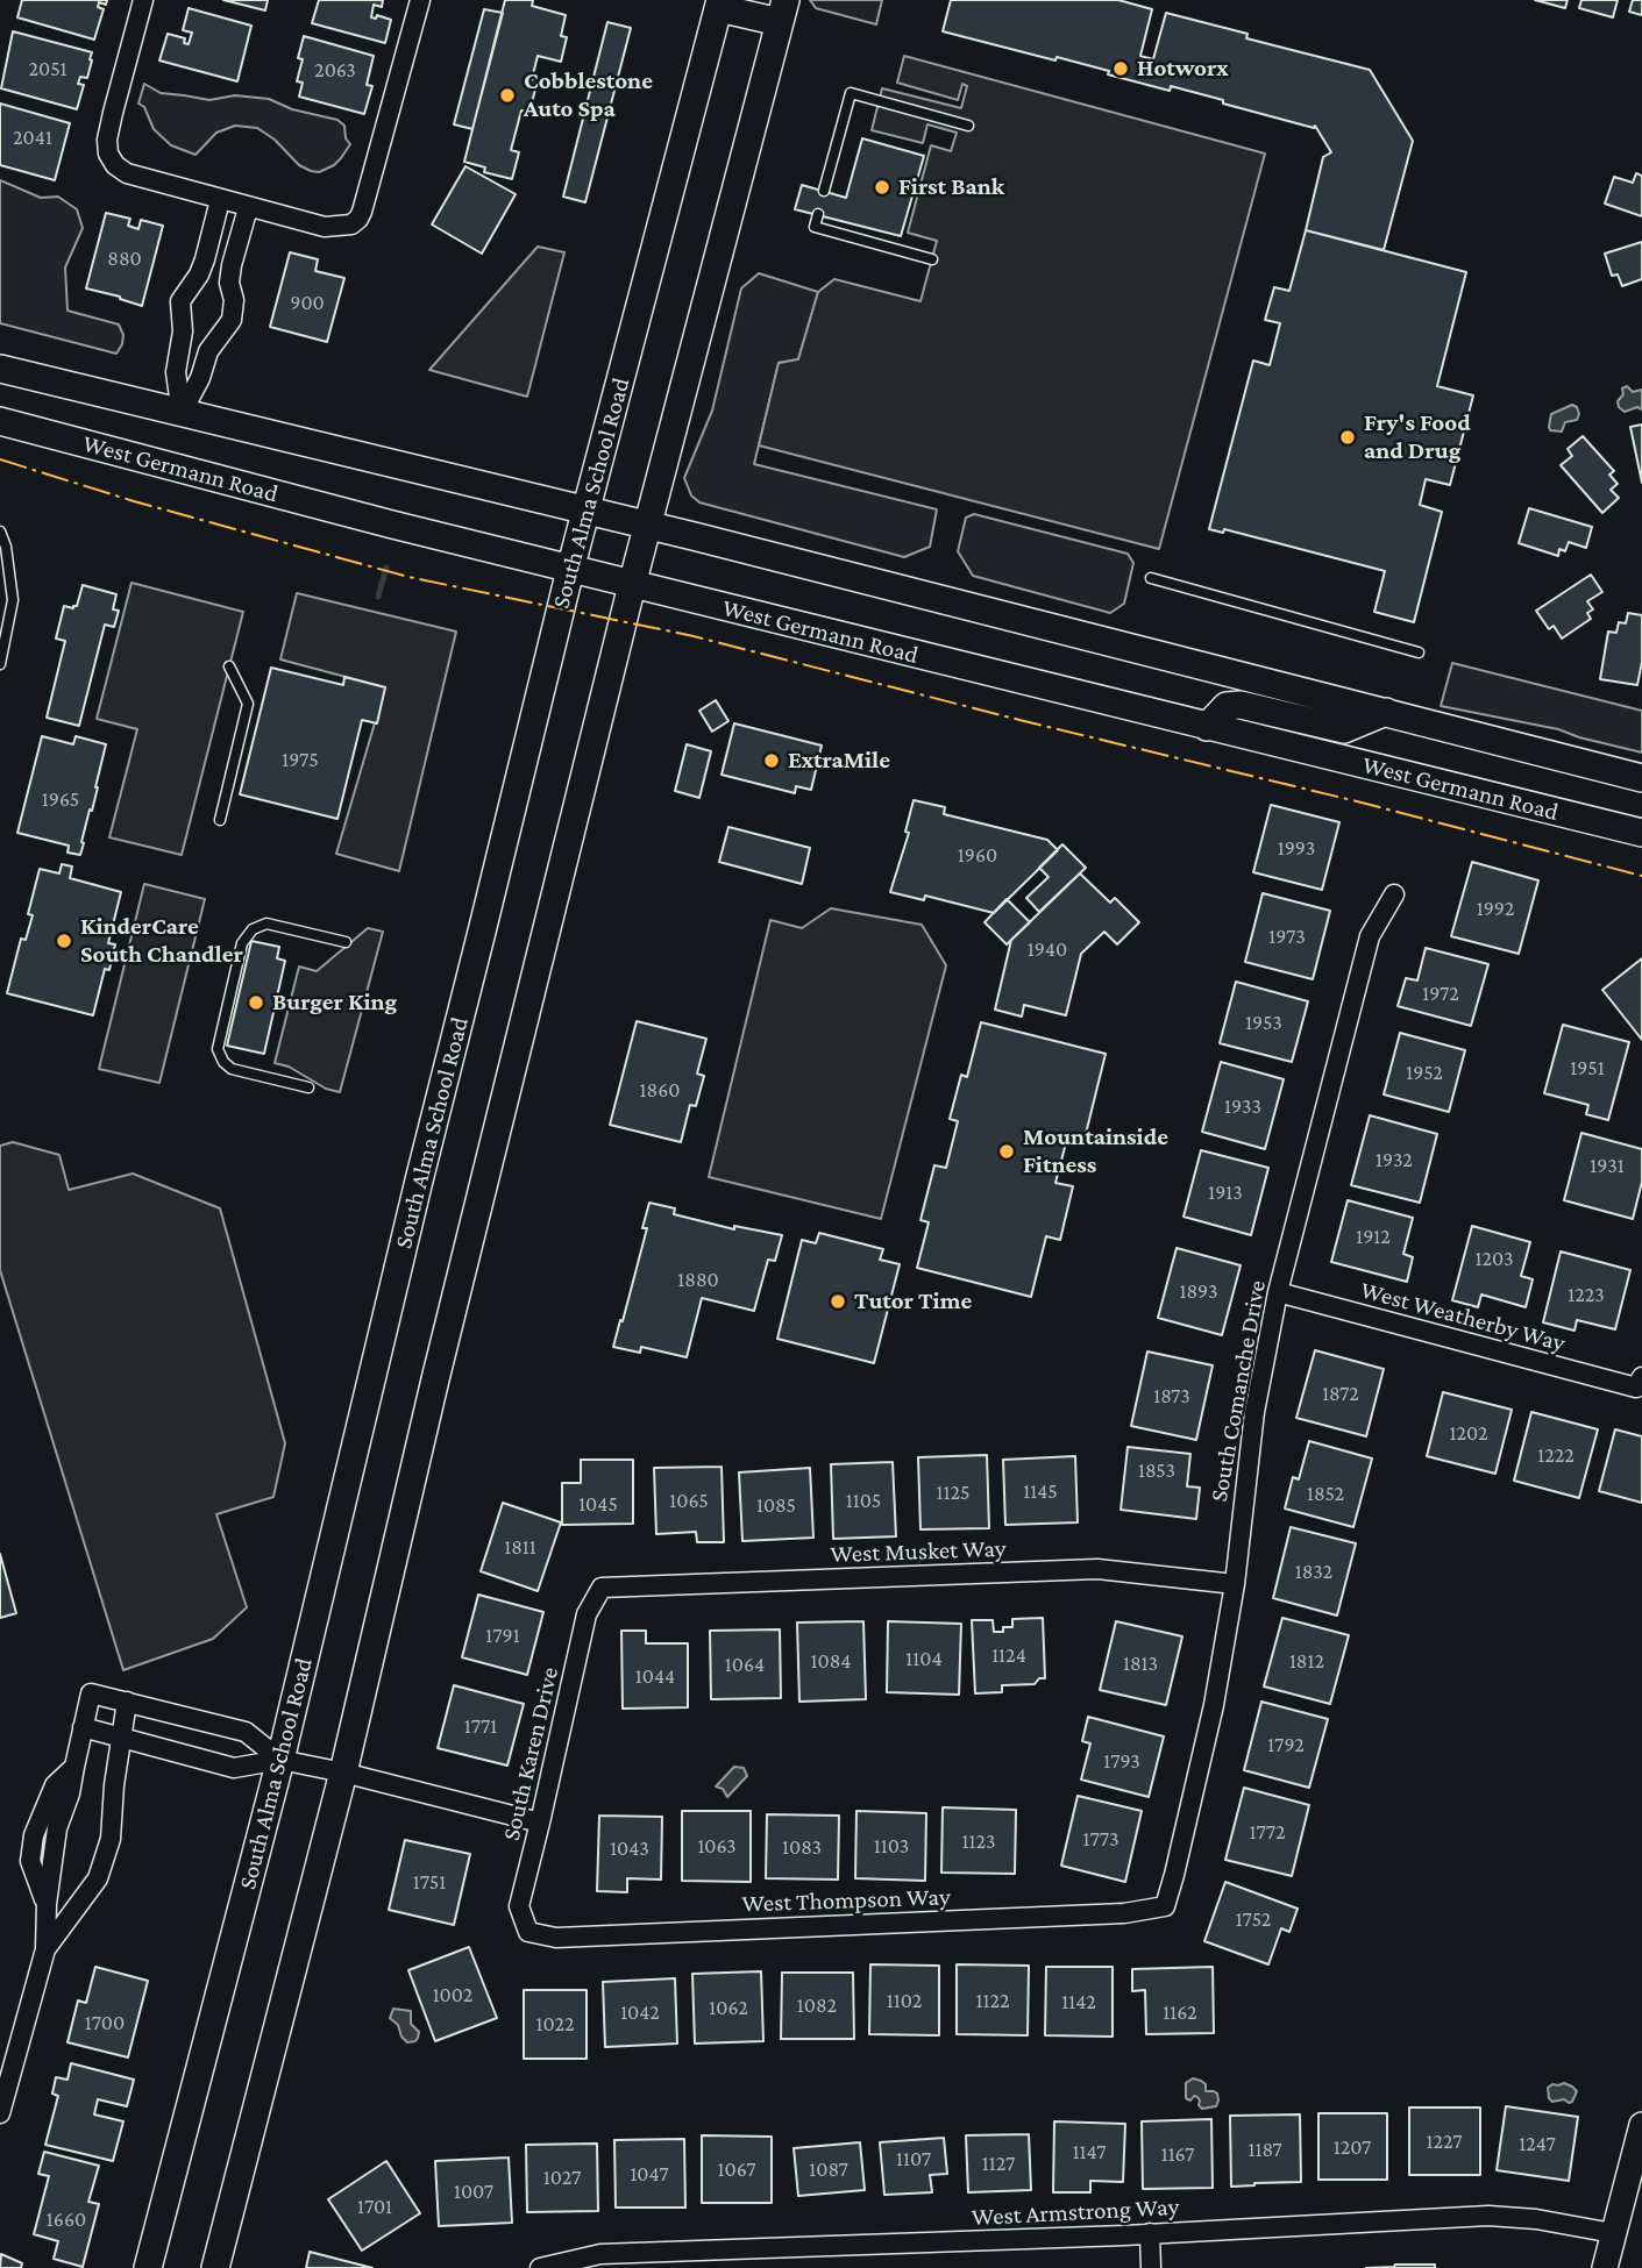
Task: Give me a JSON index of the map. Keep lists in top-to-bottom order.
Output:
{
  "streets": {
    "main road": ["West Germann Road", "South Alma School Road"],
    "street": [
      "West Weatherby Way",
      "South Comanche Drive",
      "West Musket Way",
      "South Karen Drive",
      "West Thompson Way",
      "West Armstrong Way"
    ]
  },
  "crossings": [
    ["West Germann Road", "South Alma School Road"],
    ["West Weatherby Way", "South Comanche Drive"],
    ["South Comanche Drive", "West Musket Way"],
    ["South Comanche Drive", "West Thompson Way"],
    ["West Musket Way", "South Karen Drive"],
    ["South Karen Drive", "West Thompson Way"]
  ],
  "places": [
    "Hotworx",
    "Cobblestone Auto Spa",
    "First Bank",
    "Fry's Food and Drug",
    "ExtraMile",
    "KinderCare South Chandler",
    "Burger King",
    "Mountainside Fitness",
    "Tutor Time"
  ],
  "house_numbers": [
    "2051",
    "2063",
    "2041",
    "880",
    "900",
    "1975",
    "1965",
    "1993",
    "1960",
    "1992",
    "1973",
    "1940",
    "1972",
    "1953",
    "1951",
    "1952",
    "1860",
    "1933",
    "1932",
    "1931",
    "1913",
    "1912",
    "1203",
    "1880",
    "1893",
    "1223",
    "1872",
    "1873",
    "1202",
    "1222",
    "1853",
    "1145",
    "1125",
    "1852",
    "1065",
    "1105",
    "1045",
    "1085",
    "1811",
    "1832",
    "1791",
    "1124",
    "1104",
    "1084",
    "1812",
    "1813",
    "1064",
    "1044",
    "1771",
    "1792",
    "1793",
    "1772",
    "1773",
    "1123",
    "1063",
    "1103",
    "1083",
    "1043",
    "1751",
    "1752",
    "1002",
    "1102",
    "1122",
    "1142",
    "1082",
    "1062",
    "1042",
    "1162",
    "1700",
    "1022",
    "1227",
    "1247",
    "1207",
    "1187",
    "1147",
    "1167",
    "1107",
    "1127",
    "1067",
    "1087",
    "1047",
    "1027",
    "1007",
    "1701",
    "1660"
  ]
}
